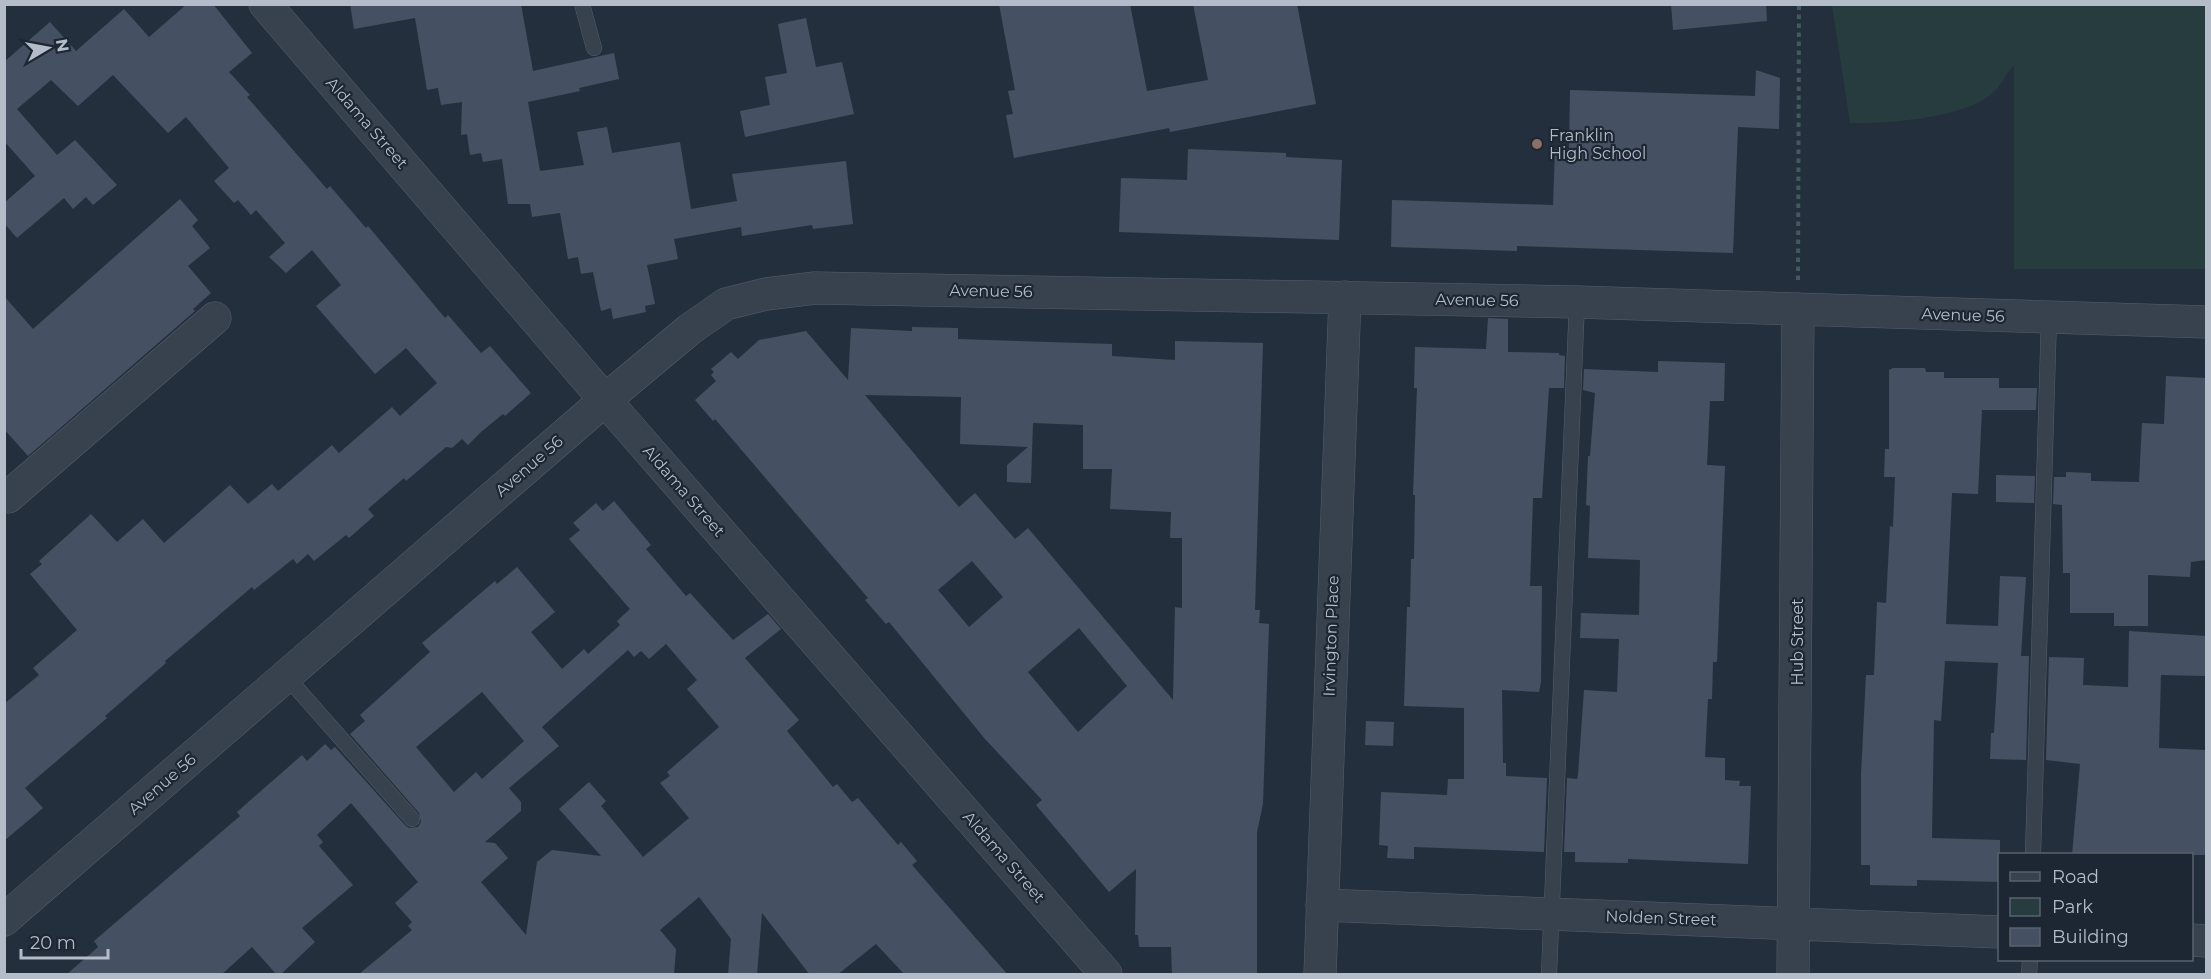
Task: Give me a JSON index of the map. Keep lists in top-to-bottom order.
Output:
{
  "streets": {
    "street": [
      "Aldama Street",
      "Avenue 56",
      "Irvington Place",
      "Hub Street",
      "Nolden Street"
    ]
  },
  "crossings": [
    ["Aldama Street", "Avenue 56"],
    ["Avenue 56", "Irvington Place"],
    ["Avenue 56", "Hub Street"],
    ["Irvington Place", "Nolden Street"],
    ["Hub Street", "Nolden Street"]
  ],
  "places": ["Franklin High School"],
  "legend": ["Road", "Park", "Building"],
  "scale_bar": "20 m",
  "north": "right"
}
